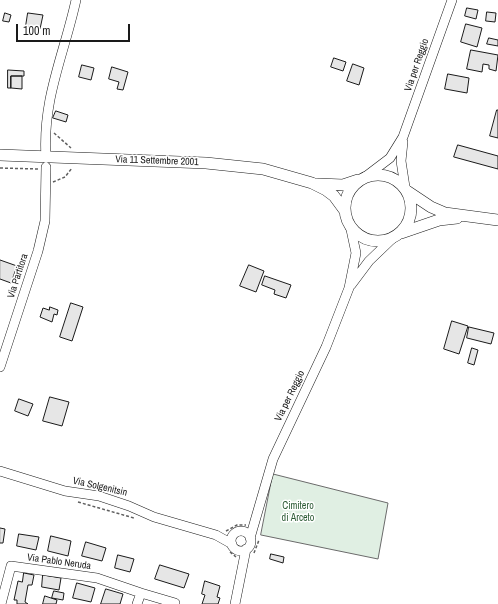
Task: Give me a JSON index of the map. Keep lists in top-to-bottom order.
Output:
{
  "streets": {
    "main road": ["Via 11 Settembre 2001"],
    "street": [
      "Via per Reggio",
      "Via Partitora",
      "Via Solgenitsin",
      "Via Pablo Neruda"
    ]
  },
  "crossings": [
    ["Via per Reggio", "Via 11 Settembre 2001"],
    ["Via per Reggio", "Via Solgenitsin"],
    ["Via 11 Settembre 2001", "Via Partitora"]
  ],
  "parks": ["Cimitero di Arceto"],
  "scale_bar": "100 m"
}
